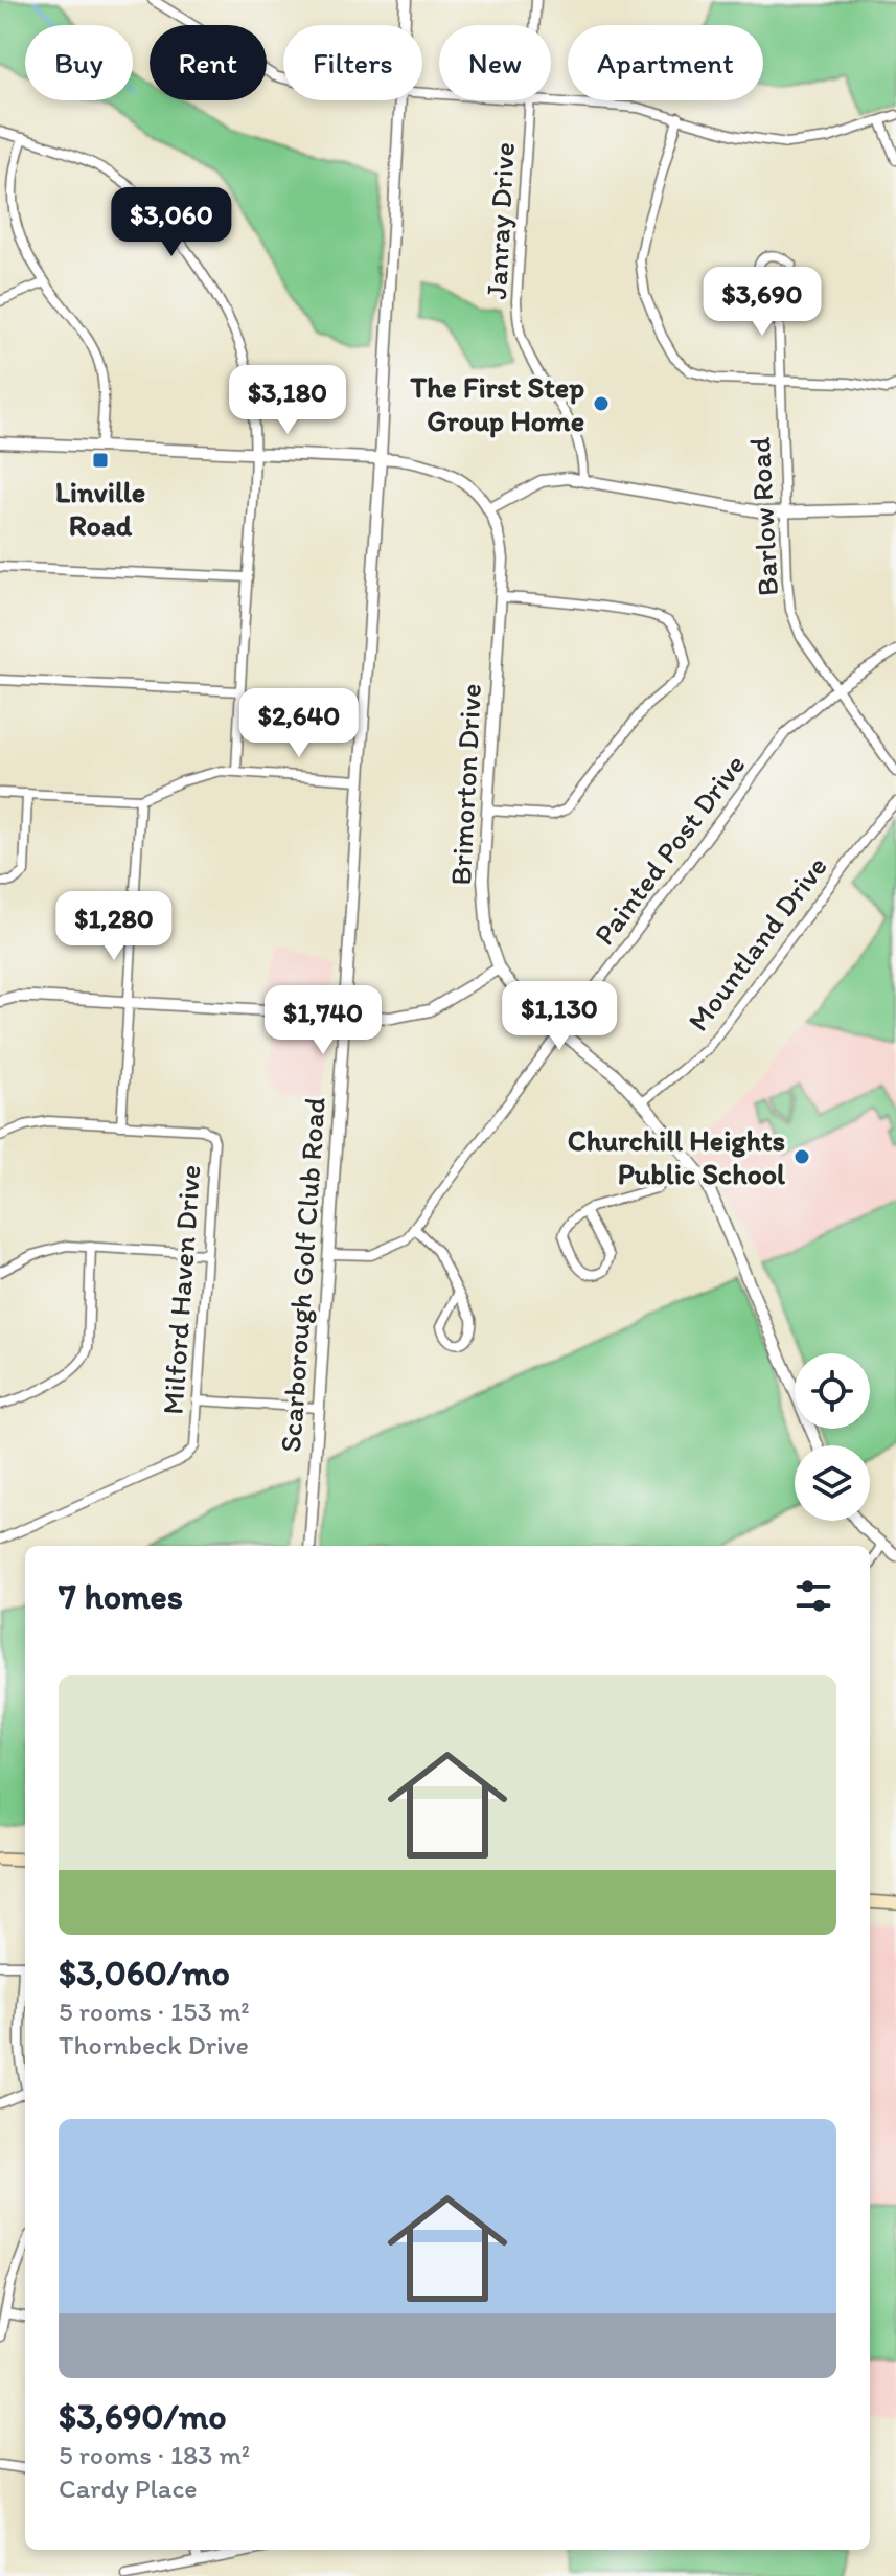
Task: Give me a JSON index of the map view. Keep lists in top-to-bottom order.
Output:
{
  "streets": {
    "street": [
      "Janray Drive",
      "Barlow Road",
      "Brimorton Drive",
      "Painted Post Drive",
      "Mountland Drive",
      "Scarborough Golf Club Road",
      "Milford Haven Drive"
    ]
  },
  "crossings": [
    ["Barlow Road", "Painted Post Drive"],
    ["Brimorton Drive", "Painted Post Drive"],
    ["Brimorton Drive", "Mountland Drive"],
    ["Brimorton Drive", "Scarborough Golf Club Road"],
    ["Painted Post Drive", "Scarborough Golf Club Road"]
  ],
  "places": {
    "other": ["The First Step Group Home", "Churchill Heights Public School"],
    "transit": ["Linville Road"]
  },
  "page": {
    "chip": [
      "Buy",
      "Rent",
      "Filters",
      "New",
      "Apartment"
    ],
    "price": [
      "$3,060",
      "$3,690",
      "$3,180",
      "$2,640",
      "$1,280",
      "$1,130",
      "$1,740"
    ],
    "heading": "7 homes",
    "list": [
      {
        "name": "$3,060/mo",
        "note": "5 rooms · 153 m² · Thornbeck Drive"
      },
      {
        "name": "$3,690/mo",
        "note": "5 rooms · 183 m² · Cardy Place"
      }
    ]
  }
}
